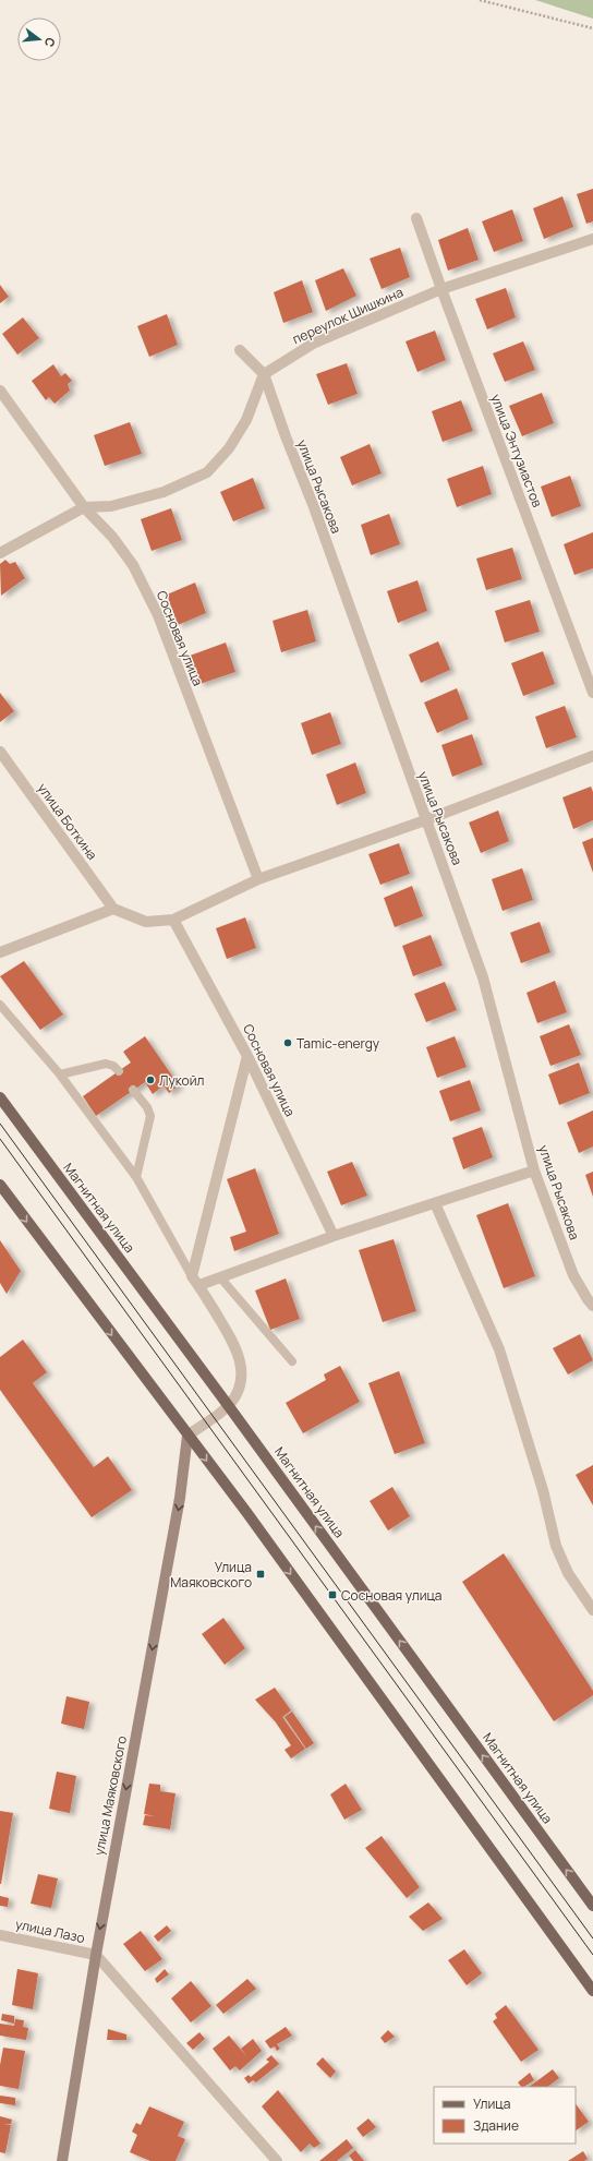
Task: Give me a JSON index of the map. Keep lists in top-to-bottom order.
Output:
{
  "streets": {
    "main road": ["Магнитная улица", "улица Маяковского"],
    "street": [
      "переулок Шишкина",
      "улица Энтузиастов",
      "улица Рысакова",
      "Сосновая улица",
      "улица Боткина",
      "улица Лазо"
    ]
  },
  "crossings": [
    ["переулок Шишкина", "улица Энтузиастов"],
    ["переулок Шишкина", "улица Рысакова"],
    ["улица Маяковского", "улица Лазо"]
  ],
  "one_way": ["улица Маяковского"],
  "places": {
    "other": ["Tamic-energy", "Лукойл"],
    "transit": ["Улица Маяковского", "Сосновая улица"]
  },
  "legend": ["Улица", "Здание"],
  "north": "right"
}
